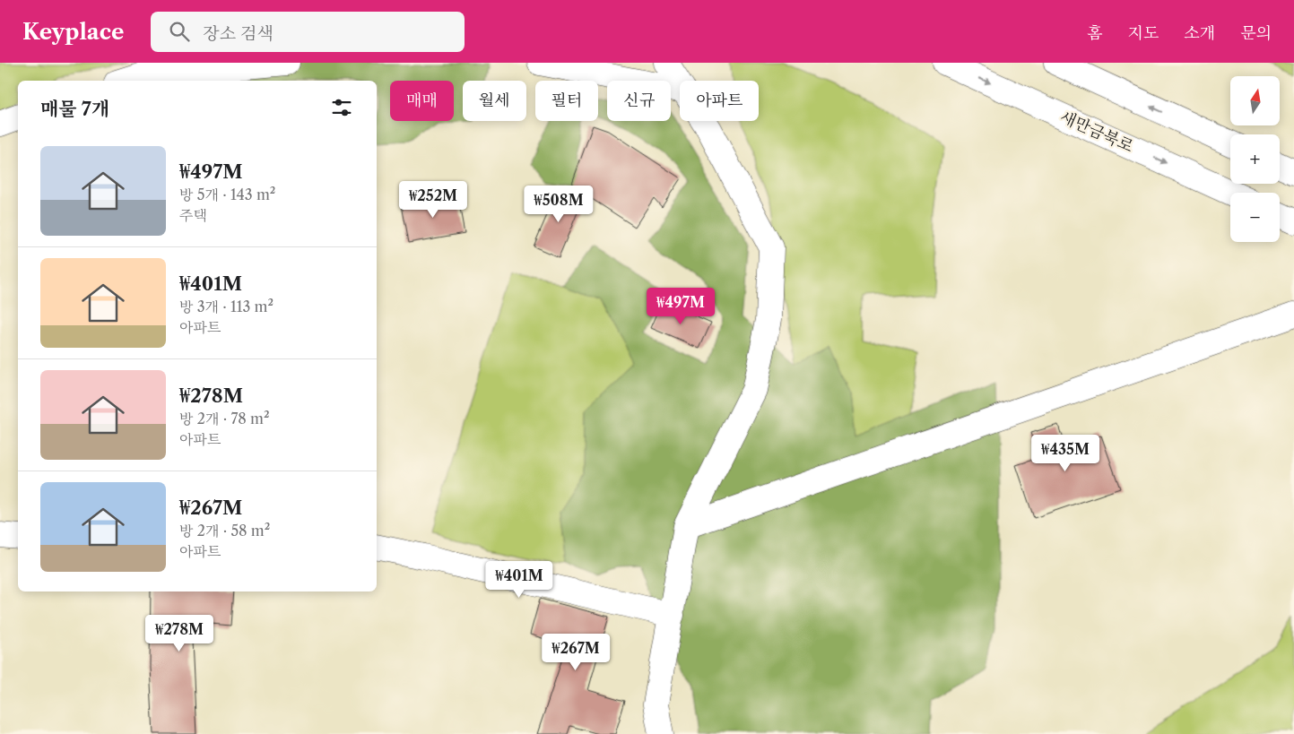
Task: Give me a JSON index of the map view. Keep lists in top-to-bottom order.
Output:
{
  "streets": {
    "main road": ["새만금북로"]
  },
  "north": "top",
  "page": {
    "header": "Keyplace",
    "search": "장소 검색",
    "nav": [
      "홈",
      "지도",
      "소개",
      "문의"
    ],
    "map_buttons": ["+", "−"],
    "chip": [
      "매매",
      "월세",
      "필터",
      "신규",
      "아파트"
    ],
    "heading": "매물 7개",
    "list": [
      {
        "name": "₩497M",
        "note": "방 5개 · 143 m² · 주택"
      },
      {
        "name": "₩401M",
        "note": "방 3개 · 113 m² · 아파트"
      },
      {
        "name": "₩278M",
        "note": "방 2개 · 78 m² · 아파트"
      },
      {
        "name": "₩267M",
        "note": "방 2개 · 58 m² · 아파트"
      }
    ],
    "price": [
      "₩252M",
      "₩508M",
      "₩497M",
      "₩435M",
      "₩401M",
      "₩278M",
      "₩267M"
    ]
  }
}
